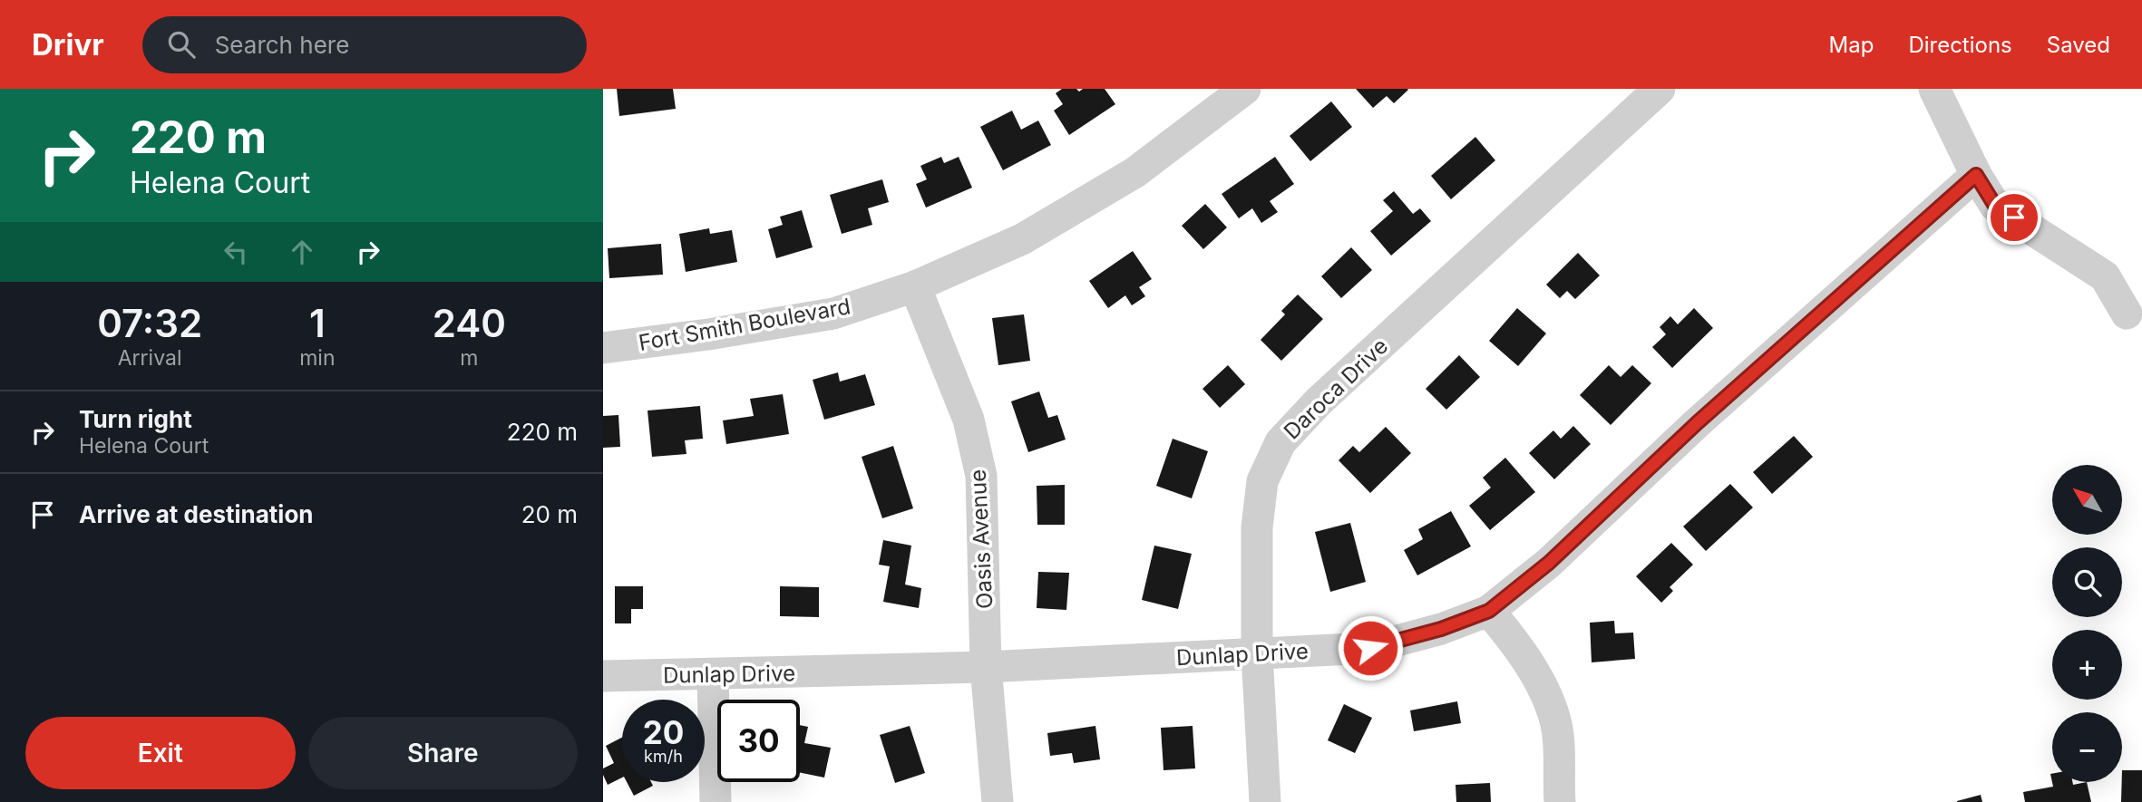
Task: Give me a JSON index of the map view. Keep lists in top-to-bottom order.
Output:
{
  "streets": {
    "street": [
      "Fort Smith Boulevard",
      "Daroca Drive",
      "Oasis Avenue",
      "Dunlap Drive"
    ]
  },
  "crossings": [
    ["Fort Smith Boulevard", "Oasis Avenue"],
    ["Daroca Drive", "Dunlap Drive"],
    ["Oasis Avenue", "Dunlap Drive"]
  ],
  "north": "top left",
  "page": {
    "header": "Drivr",
    "search": "Search here",
    "nav": ["Map", "Directions", "Saved"],
    "turn": ["220 m", "Helena Court"],
    "eta": [
      "07:32",
      "Arrival",
      "1",
      "min",
      "240",
      "m"
    ],
    "list": [
      {
        "name": "Turn right",
        "note": "Helena Court",
        "value": "220 m"
      },
      {
        "name": "Arrive at destination",
        "value": "20 m"
      }
    ],
    "map_buttons": ["+", "−"],
    "speed": "20 km/h",
    "limit": "30",
    "buttons": ["Exit", "Share"]
  }
}
